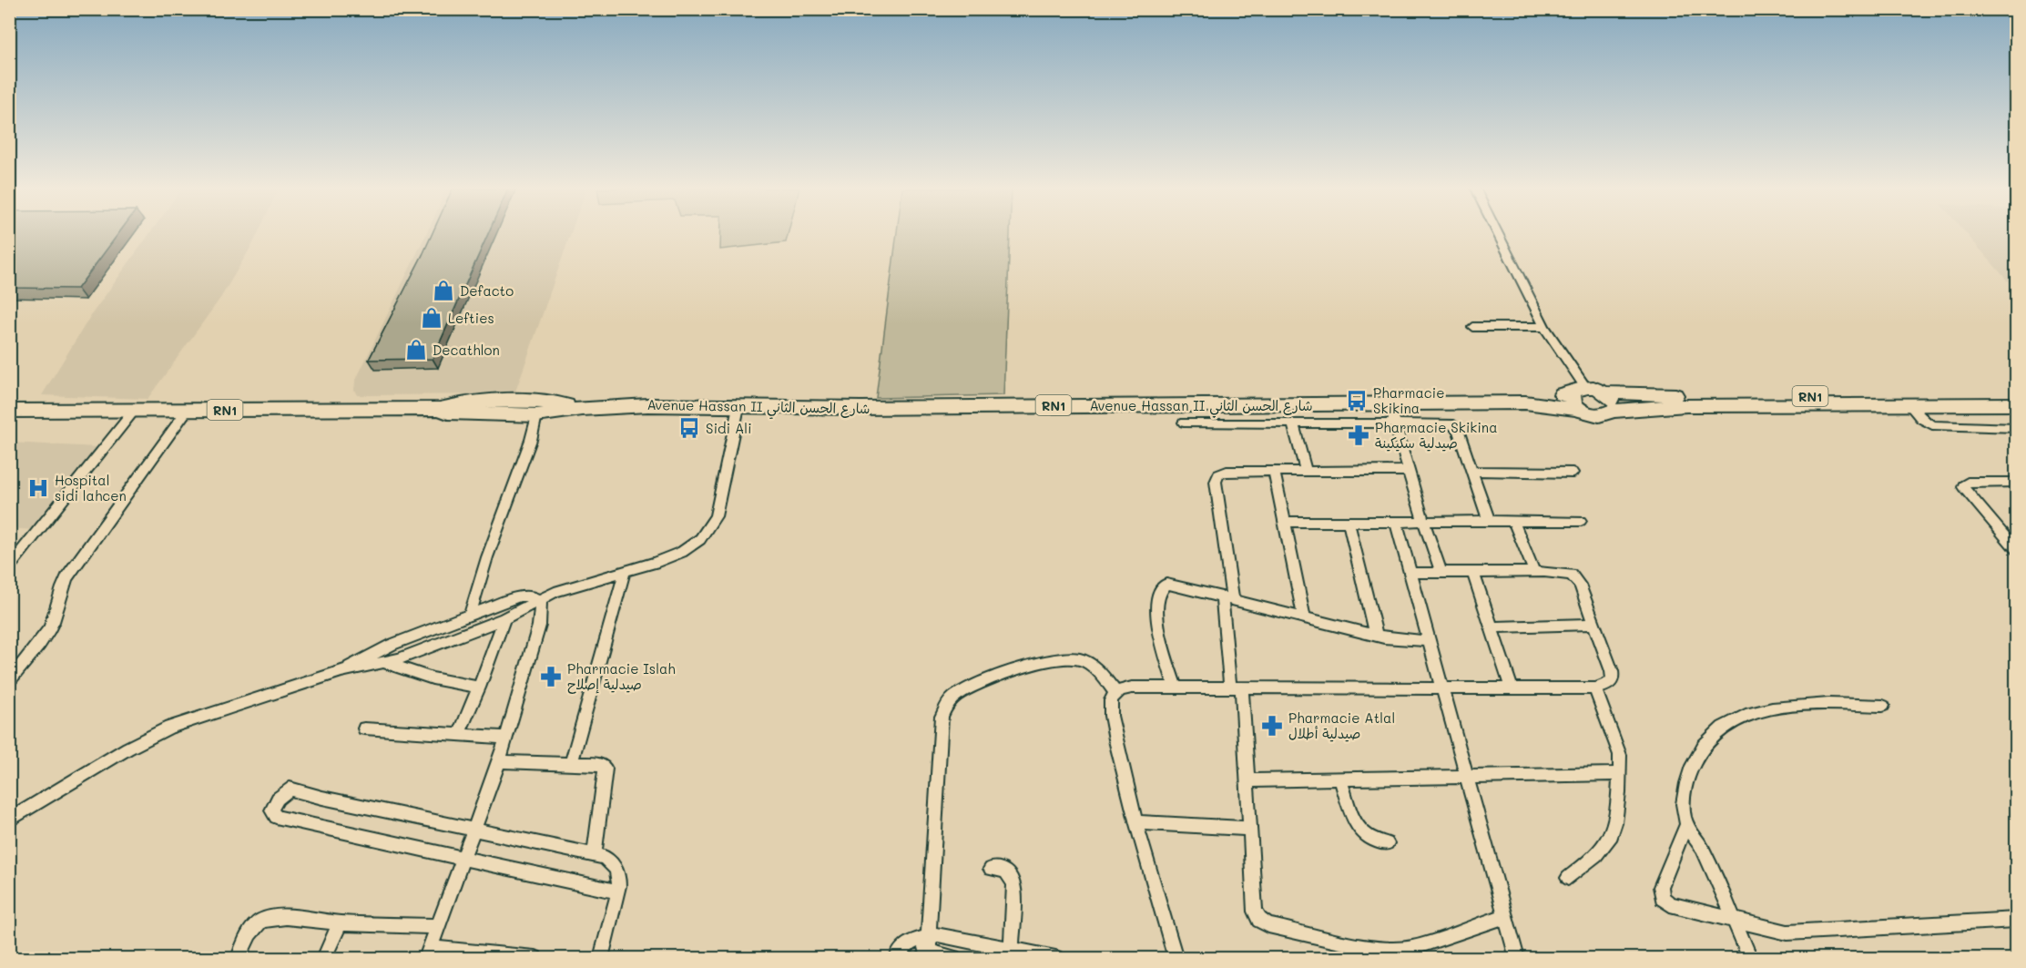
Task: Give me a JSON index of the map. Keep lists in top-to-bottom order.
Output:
{
  "streets": {
    "main road": ["RN1", "Avenue Hassan II شارع الحسن الثاني"]
  },
  "crossings": [
    ["RN1", "Avenue Hassan II شارع الحسن الثاني"]
  ],
  "places": {
    "shop": ["Defacto", "Lefties", "Decathlon"],
    "bus stop": ["Pharmacie Skikina", "Sidi Ali"],
    "pharmacy": ["Pharmacie Skikina صيدلية سكيكينة", "Pharmacie Islah صيدلية إصلاح", "Pharmacie Atlal صيدلية أطلال"],
    "hospital": ["Hospital sidi lahcen"]
  }
}
